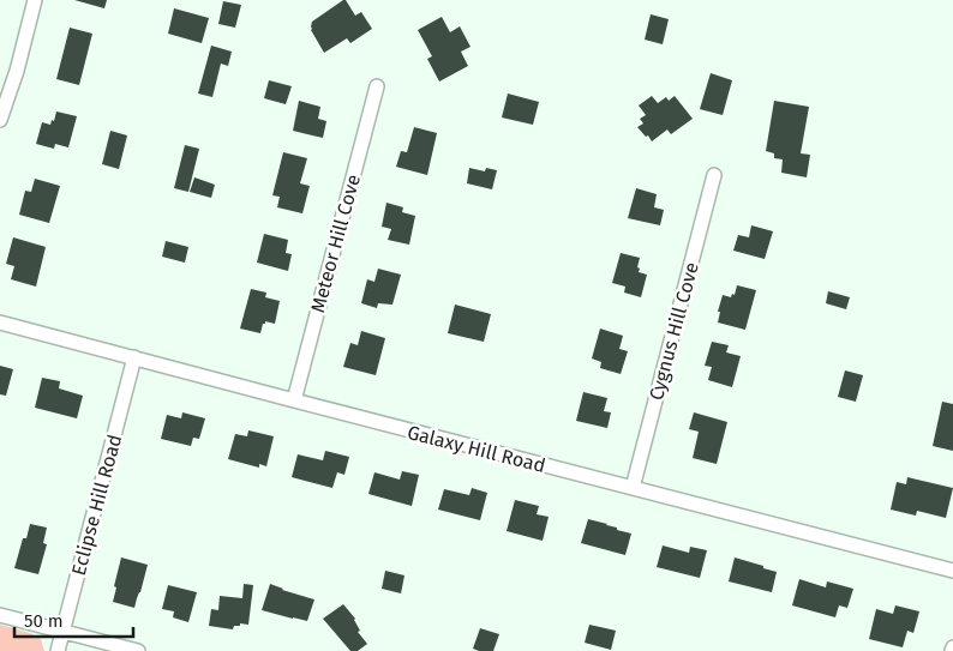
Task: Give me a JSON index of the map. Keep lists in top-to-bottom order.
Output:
{
  "streets": {
    "street": [
      "Meteor Hill Cove",
      "Cygnus Hill Cove",
      "Galaxy Hill Road",
      "Eclipse Hill Road"
    ]
  },
  "crossings": [
    ["Meteor Hill Cove", "Galaxy Hill Road"],
    ["Cygnus Hill Cove", "Galaxy Hill Road"],
    ["Galaxy Hill Road", "Eclipse Hill Road"]
  ],
  "scale_bar": "50 m"
}
